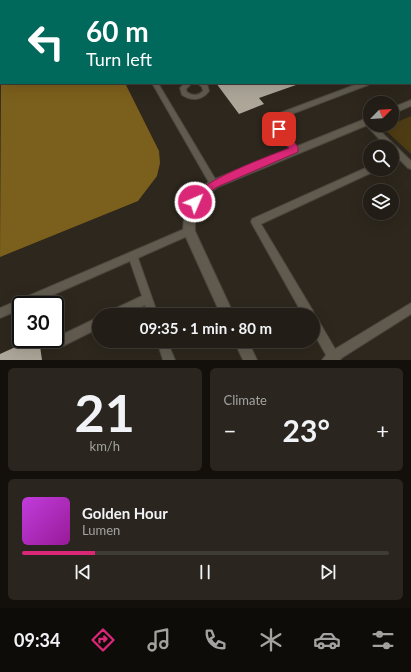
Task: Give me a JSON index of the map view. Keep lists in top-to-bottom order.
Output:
{
  "north": "top right",
  "page": {
    "turn": ["60 m", "Turn left"],
    "limit": "30",
    "trip": "09:35 · 1 min · 80 m",
    "tile": [
      ["21", "km/h"],
      "Climate"
    ],
    "heat": ["−", "23°", "+"],
    "song": ["Golden Hour", "Lumen"],
    "tabs": "09:34"
  }
}
